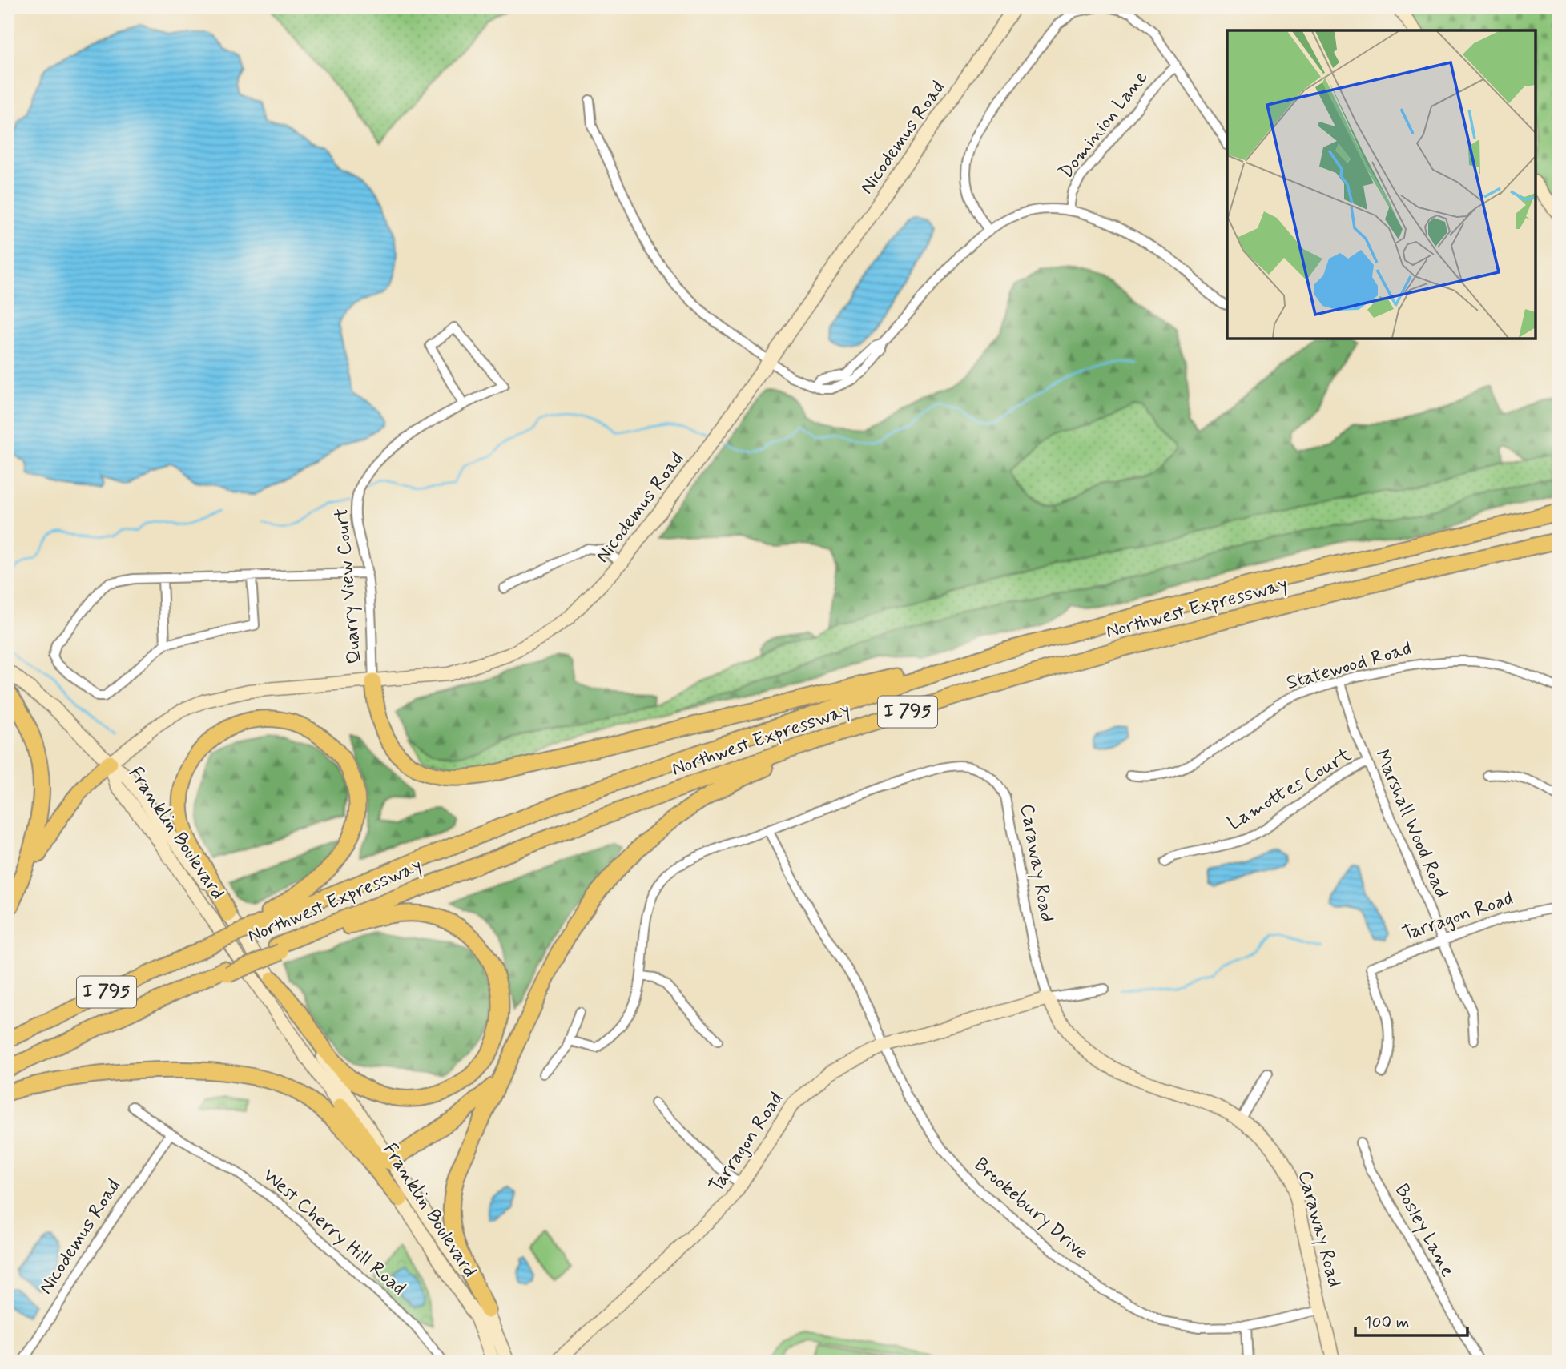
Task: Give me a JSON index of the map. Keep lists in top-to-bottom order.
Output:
{
  "streets": {
    "highway": ["Northwest Expressway", "I 795"],
    "street": [
      "Dominion Lane",
      "Nicodemus Road",
      "Quarry View Court",
      "Statewood Road",
      "Lamottes Court",
      "Marshall Wood Road",
      "Franklin Boulevard",
      "Caraway Road",
      "Tarragon Road",
      "Brookebury Drive",
      "Bosley Lane",
      "West Cherry Hill Road"
    ]
  },
  "crossings": [
    ["Nicodemus Road", "Quarry View Court"],
    ["Nicodemus Road", "Franklin Boulevard"],
    ["Nicodemus Road", "West Cherry Hill Road"],
    ["Statewood Road", "Marshall Wood Road"],
    ["Lamottes Court", "Marshall Wood Road"],
    ["Marshall Wood Road", "Tarragon Road"],
    ["Caraway Road", "Tarragon Road"],
    ["Caraway Road", "Brookebury Drive"],
    ["Tarragon Road", "Brookebury Drive"]
  ],
  "scale_bar": "100 m"
}
